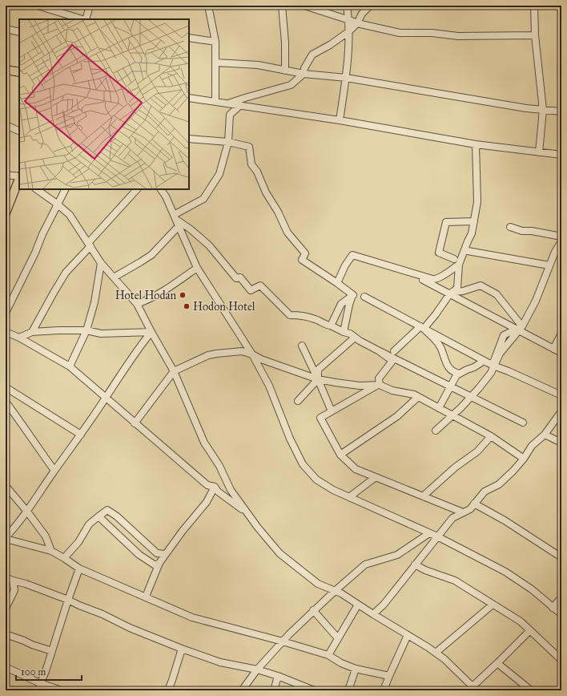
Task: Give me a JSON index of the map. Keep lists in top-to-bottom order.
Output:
{
  "places": ["Hotel Hodan", "Hodon Hotel"],
  "scale_bar": "100 m"
}
